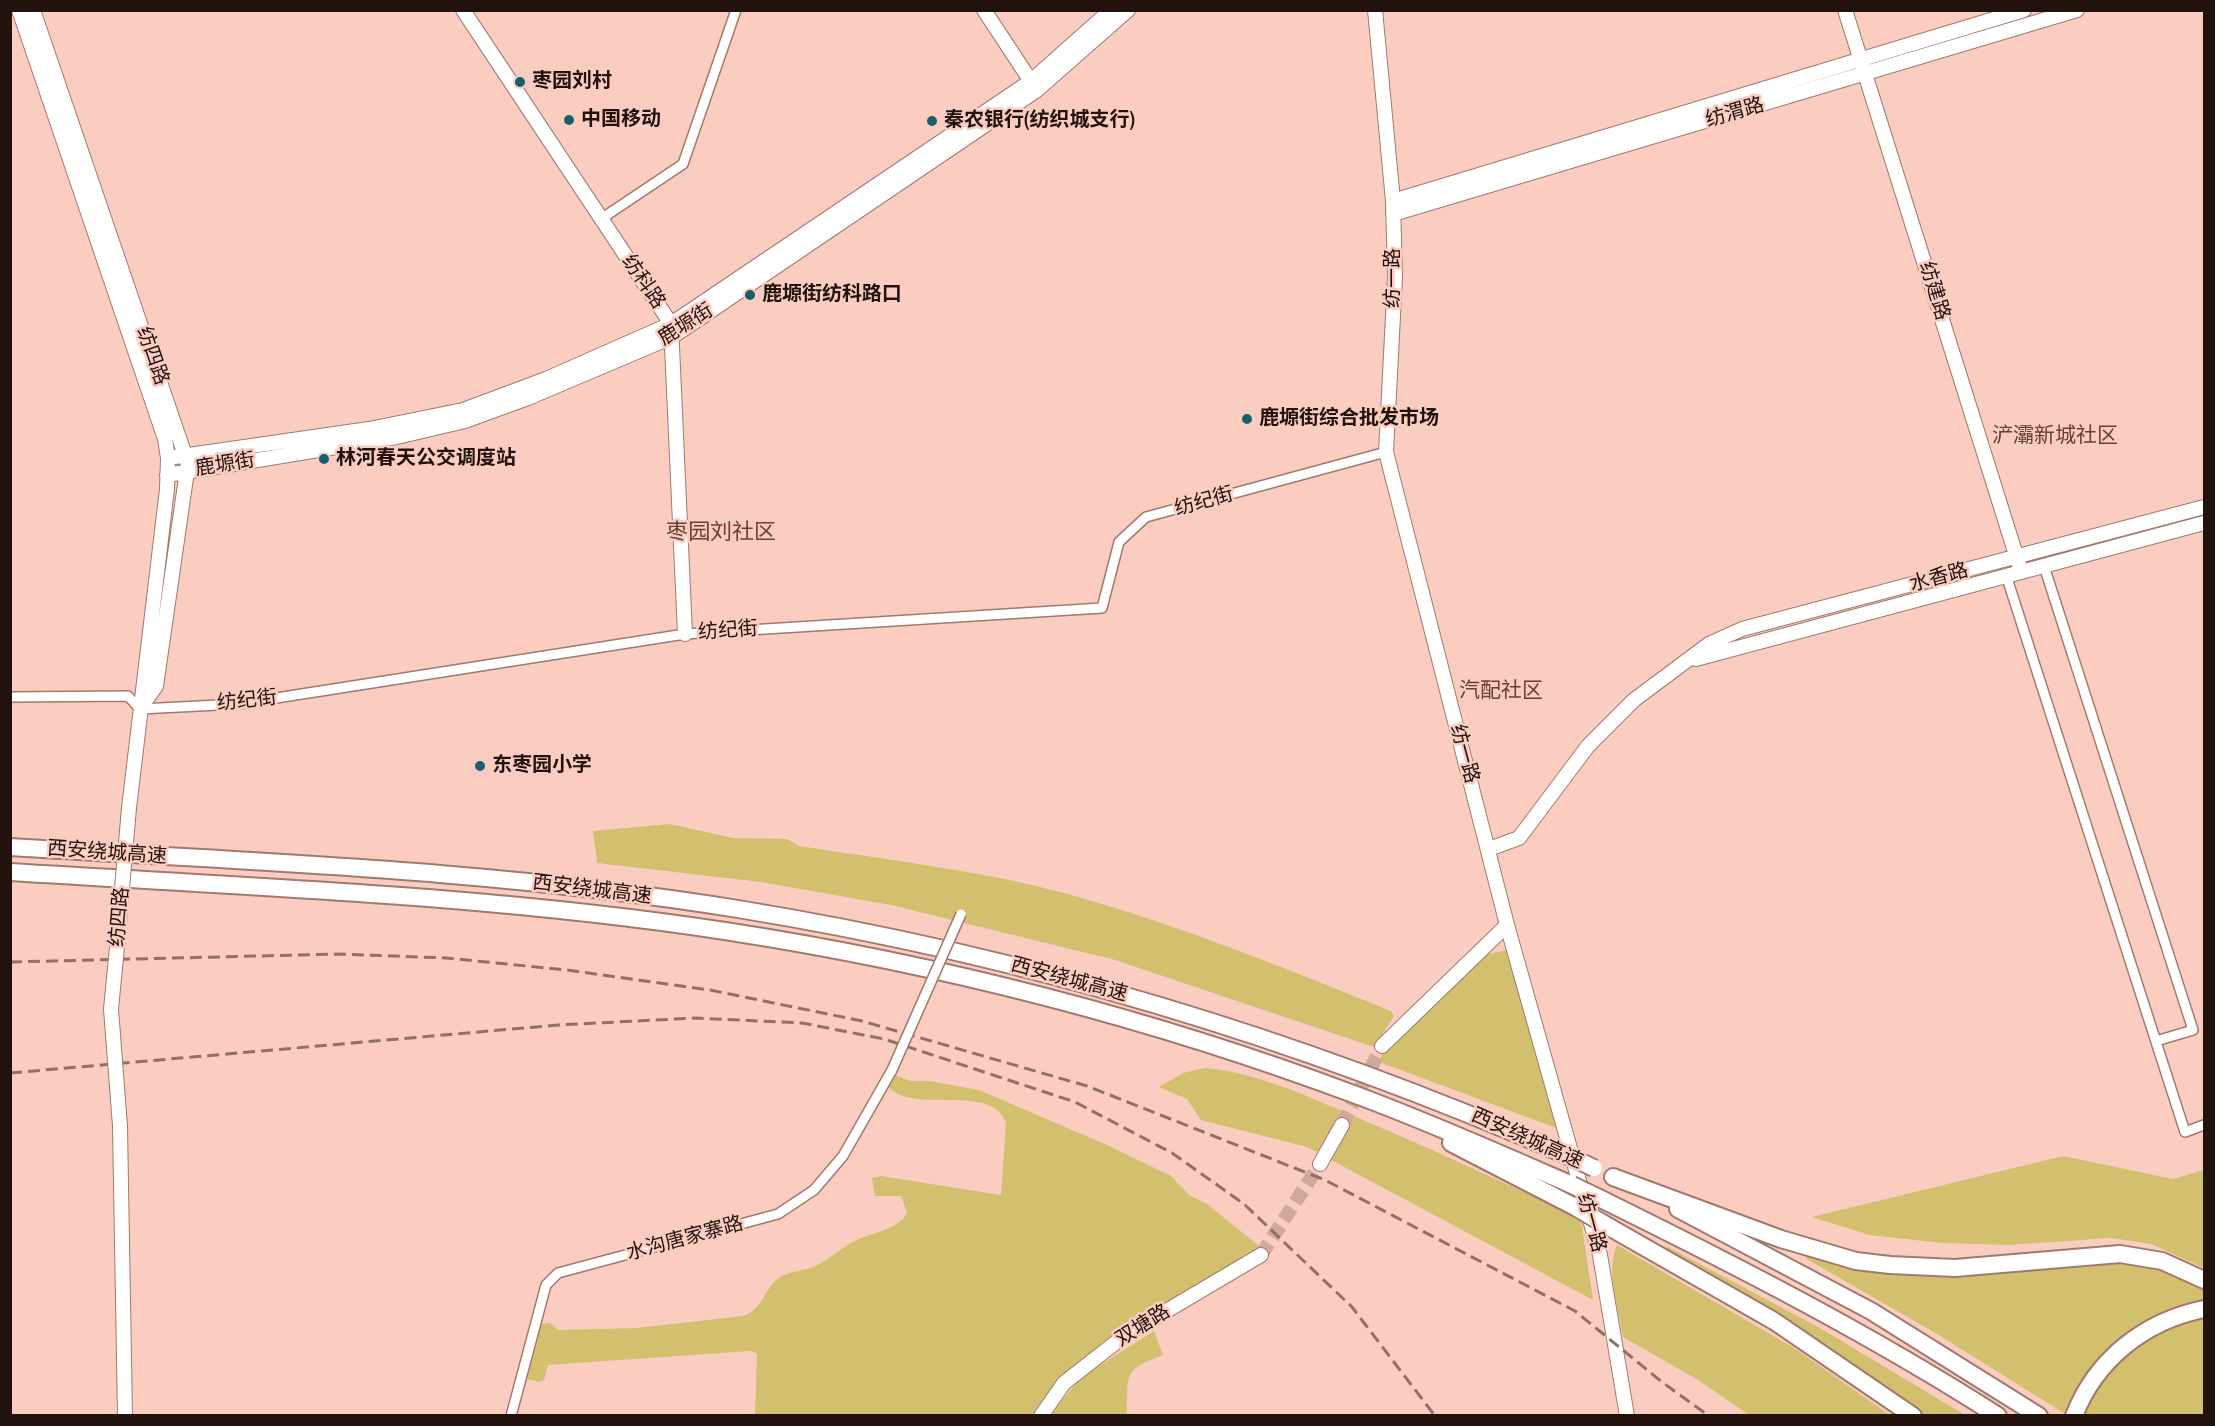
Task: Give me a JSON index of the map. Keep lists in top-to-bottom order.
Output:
{
  "streets": {
    "highway": ["西安绕城高速"],
    "street": [
      "纺渭路",
      "纺一路",
      "纺科路",
      "纺建路",
      "鹿塬街",
      "纺四路",
      "纺纪街",
      "水香路",
      "水沟唐家寨路",
      "双塘路"
    ]
  },
  "crossings": [
    ["纺渭路", "纺一路"],
    ["纺渭路", "纺建路"],
    ["纺一路", "纺纪街"],
    ["纺一路", "水香路"],
    ["纺科路", "鹿塬街"],
    ["纺建路", "水香路"],
    ["鹿塬街", "纺四路"],
    ["纺四路", "纺纪街"]
  ],
  "districts": ["浐灞新城社区", "枣园刘社区", "汽配社区"],
  "places": [
    "枣园刘村",
    "中国移动",
    "秦农银行(纺织城支行)",
    "鹿塬街纺科路口",
    "鹿塬街综合批发市场",
    "林河春天公交调度站",
    "东枣园小学"
  ]
}
